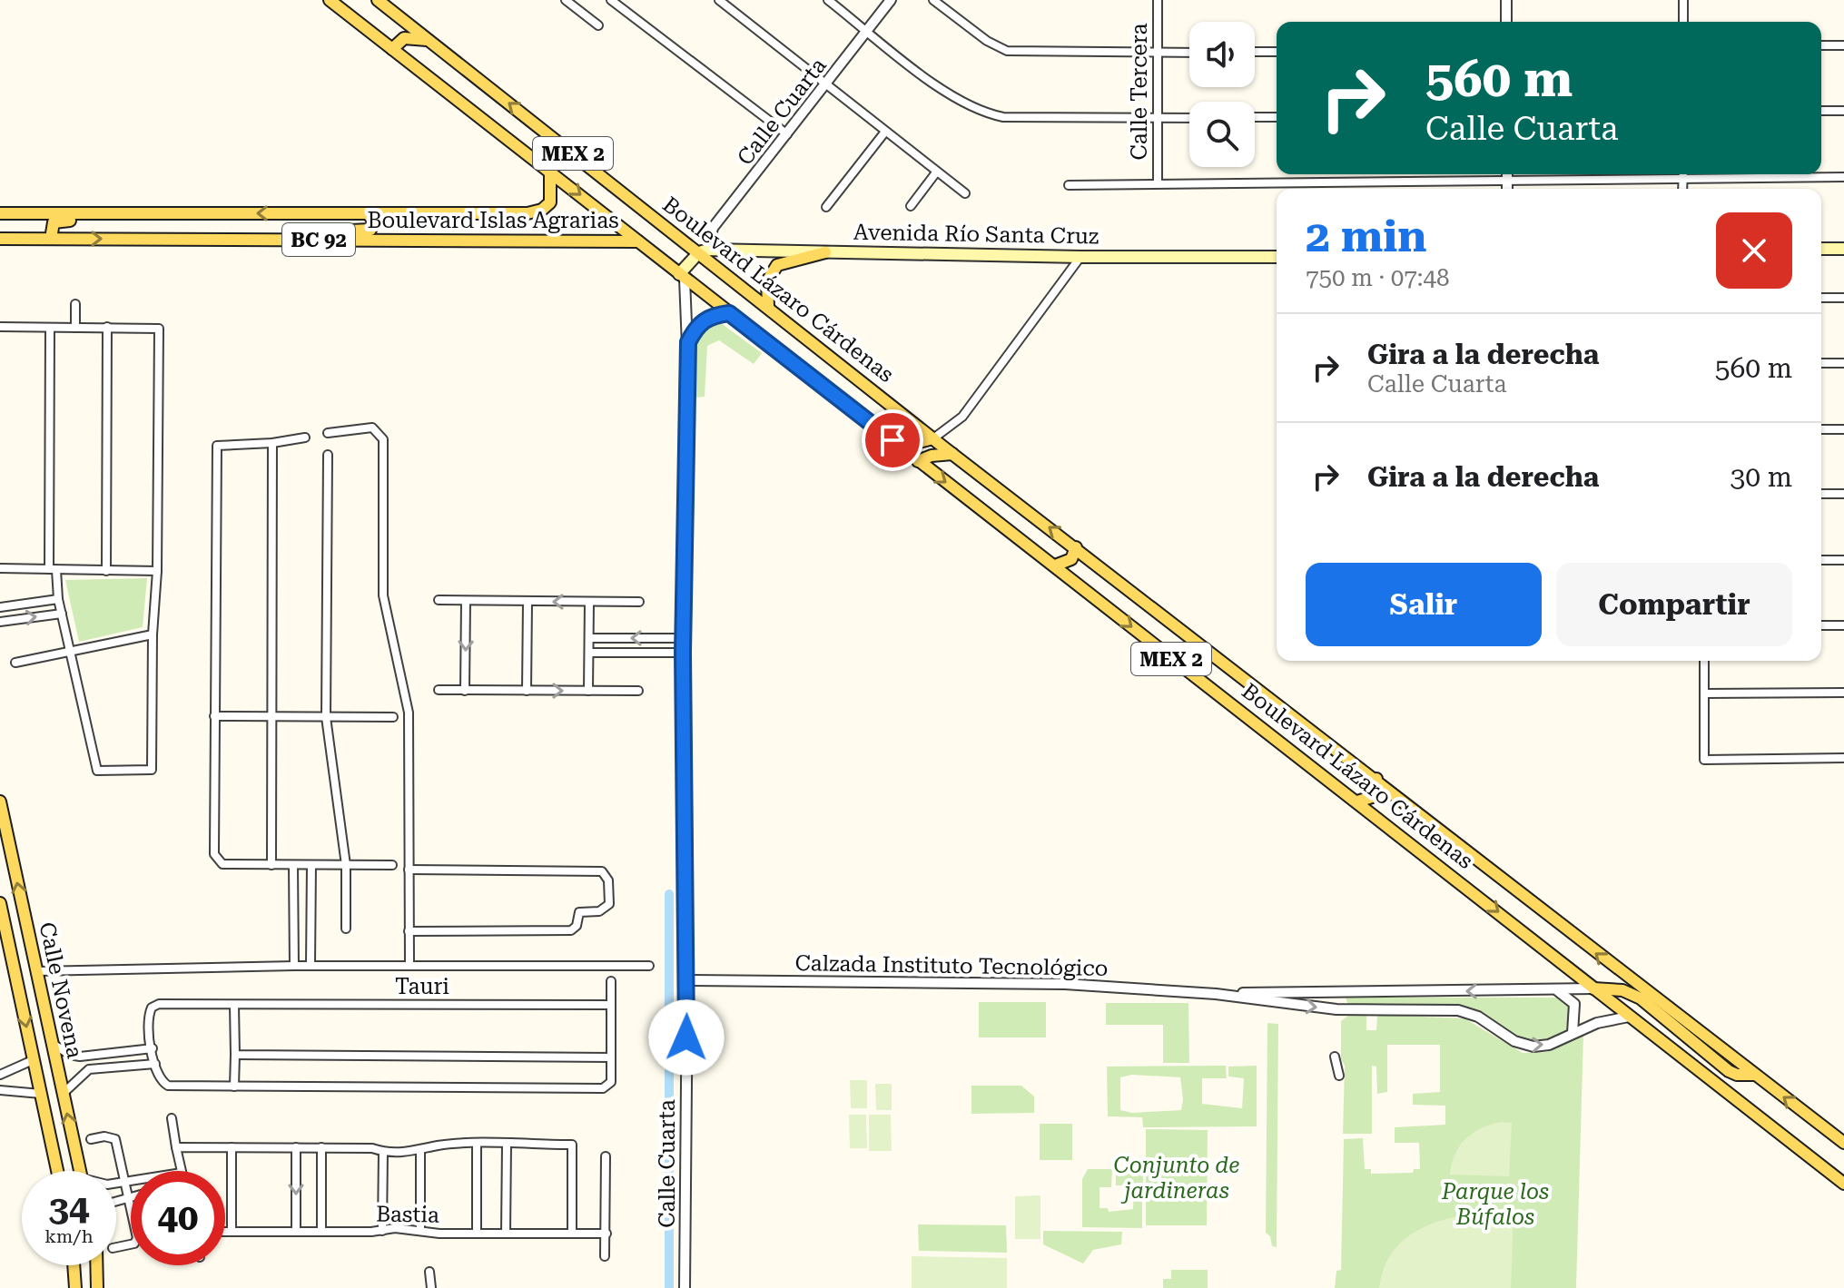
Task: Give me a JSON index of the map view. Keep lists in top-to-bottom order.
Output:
{
  "streets": {
    "main road": [
      "MEX 2",
      "Boulevard Islas Agrarias",
      "Avenida Río Santa Cruz",
      "BC 92",
      "Boulevard Lázaro Cárdenas",
      "Calle Novena"
    ],
    "street": [
      "Calle Tercera",
      "Calle Cuarta",
      "Calzada Instituto Tecnológico",
      "Tauri",
      "Bastia"
    ]
  },
  "crossings": [
    ["Calle Cuarta", "Avenida Río Santa Cruz"],
    ["Calle Cuarta", "Boulevard Lázaro Cárdenas"],
    ["Calle Cuarta", "Calzada Instituto Tecnológico"],
    ["Boulevard Islas Agrarias", "Boulevard Lázaro Cárdenas"],
    ["Avenida Río Santa Cruz", "Boulevard Lázaro Cárdenas"],
    ["Boulevard Lázaro Cárdenas", "Calzada Instituto Tecnológico"]
  ],
  "parks": ["Conjunto de jardineras", "Parque los Búfalos"],
  "page": {
    "turn": ["560 m", "Calle Cuarta"],
    "heading": ["2 min", "750 m · 07:48"],
    "list": [
      {
        "name": "Gira a la derecha",
        "note": "Calle Cuarta",
        "value": "560 m"
      },
      {
        "name": "Gira a la derecha",
        "value": "30 m"
      }
    ],
    "buttons": ["Salir", "Compartir"],
    "speed": "34 km/h",
    "limit": "40"
  }
}
